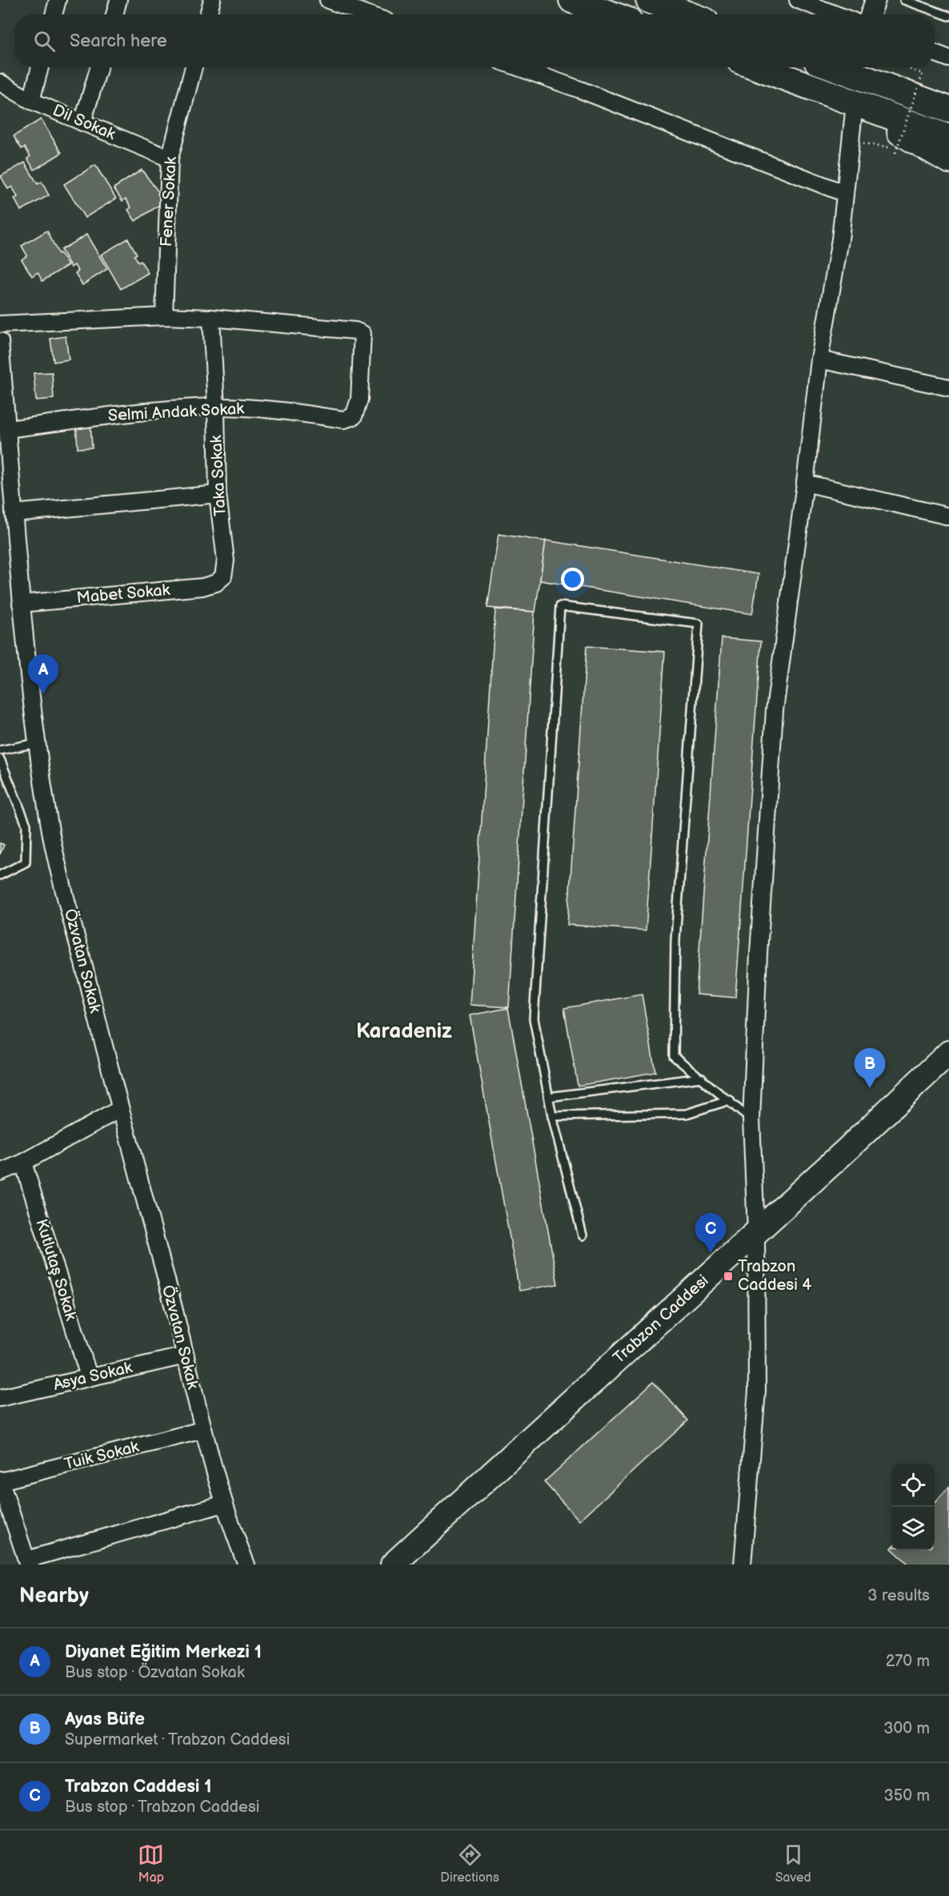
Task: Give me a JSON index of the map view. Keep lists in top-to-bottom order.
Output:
{
  "streets": {
    "main road": ["Trabzon Caddesi"],
    "street": [
      "Dil Sokak",
      "Fener Sokak",
      "Selmi Andak Sokak",
      "Taka Sokak",
      "Mabet Sokak",
      "Özvatan Sokak",
      "Kutlutaş Sokak",
      "Asya Sokak",
      "Tuik Sokak"
    ]
  },
  "crossings": [
    ["Dil Sokak", "Fener Sokak"],
    ["Selmi Andak Sokak", "Taka Sokak"],
    ["Selmi Andak Sokak", "Özvatan Sokak"],
    ["Taka Sokak", "Mabet Sokak"],
    ["Mabet Sokak", "Özvatan Sokak"],
    ["Özvatan Sokak", "Asya Sokak"],
    ["Özvatan Sokak", "Tuik Sokak"],
    ["Kutlutaş Sokak", "Asya Sokak"]
  ],
  "districts": ["Karadeniz"],
  "places": {
    "transit": ["Trabzon Caddesi 4"]
  },
  "page": {
    "search": "Search here",
    "pins": ["A", "B", "C"],
    "heading": ["Nearby", "3 results"],
    "list": [
      {
        "mark": "A",
        "name": "Diyanet Eğitim Merkezi 1",
        "note": "Bus stop · Özvatan Sokak",
        "value": "270 m"
      },
      {
        "mark": "B",
        "name": "Ayas Büfe",
        "note": "Supermarket · Trabzon Caddesi",
        "value": "300 m"
      },
      {
        "mark": "C",
        "name": "Trabzon Caddesi 1",
        "note": "Bus stop · Trabzon Caddesi",
        "value": "350 m"
      }
    ],
    "nav": ["Map", "Directions", "Saved"]
  }
}
